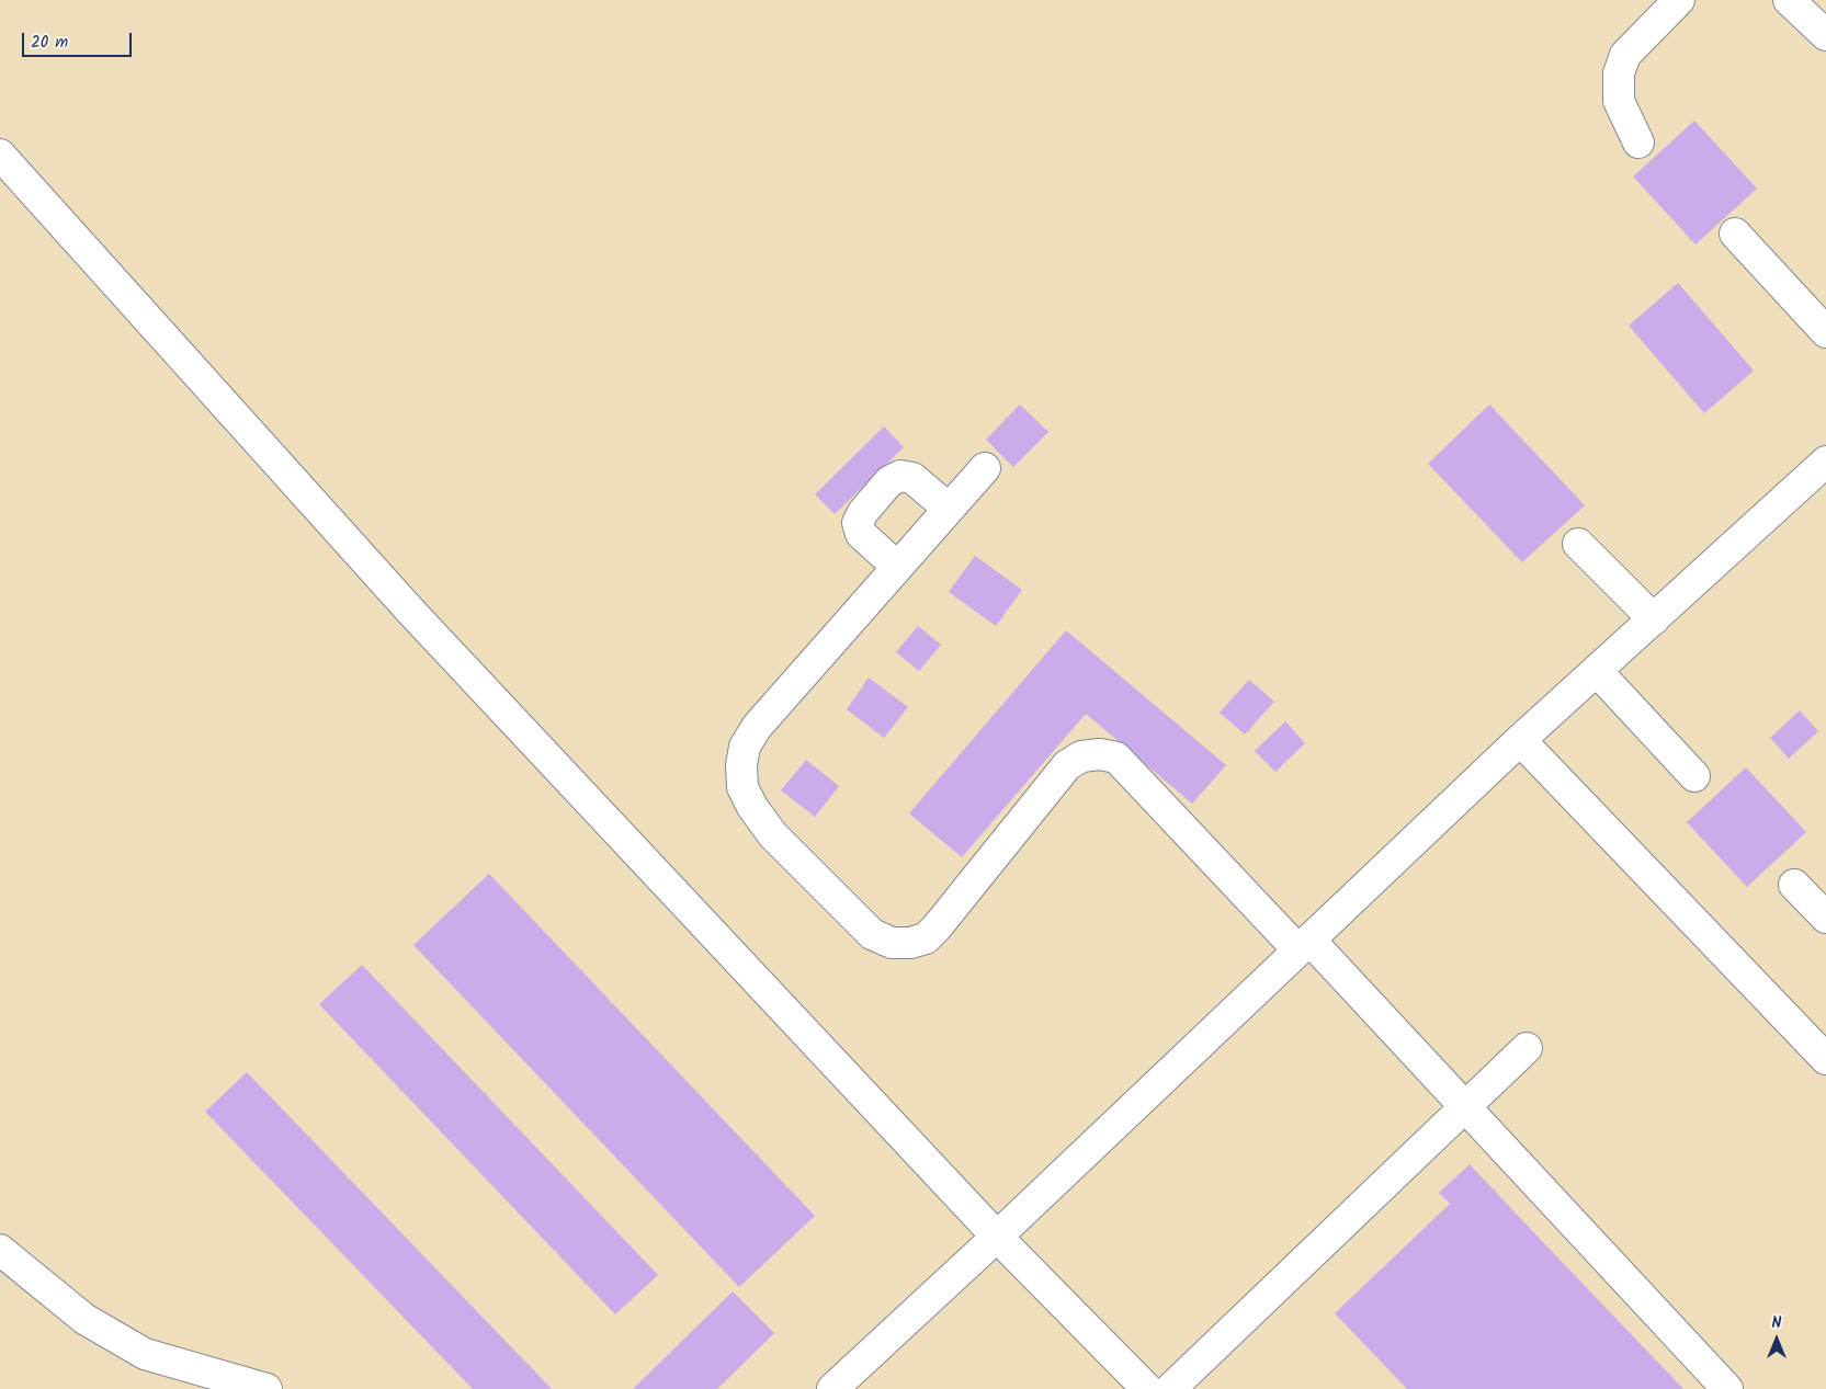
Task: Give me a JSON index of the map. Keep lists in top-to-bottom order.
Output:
{
  "scale_bar": "20 m",
  "north": "top"
}
